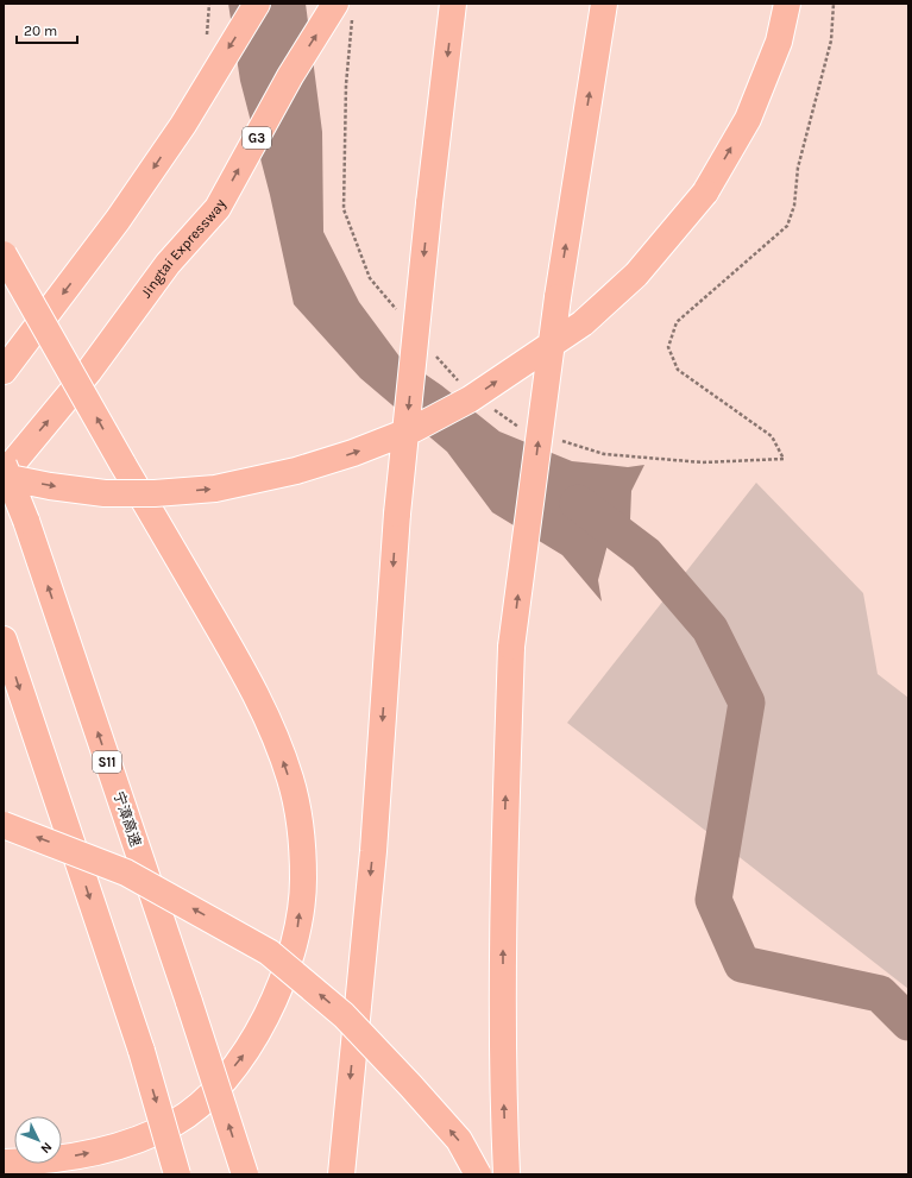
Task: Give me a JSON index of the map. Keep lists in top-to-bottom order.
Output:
{
  "streets": {
    "highway": [
      "G3",
      "Jingtai Expressway",
      "S11",
      "宁漳高速"
    ]
  },
  "scale_bar": "20 m",
  "north": "bottom right"
}
